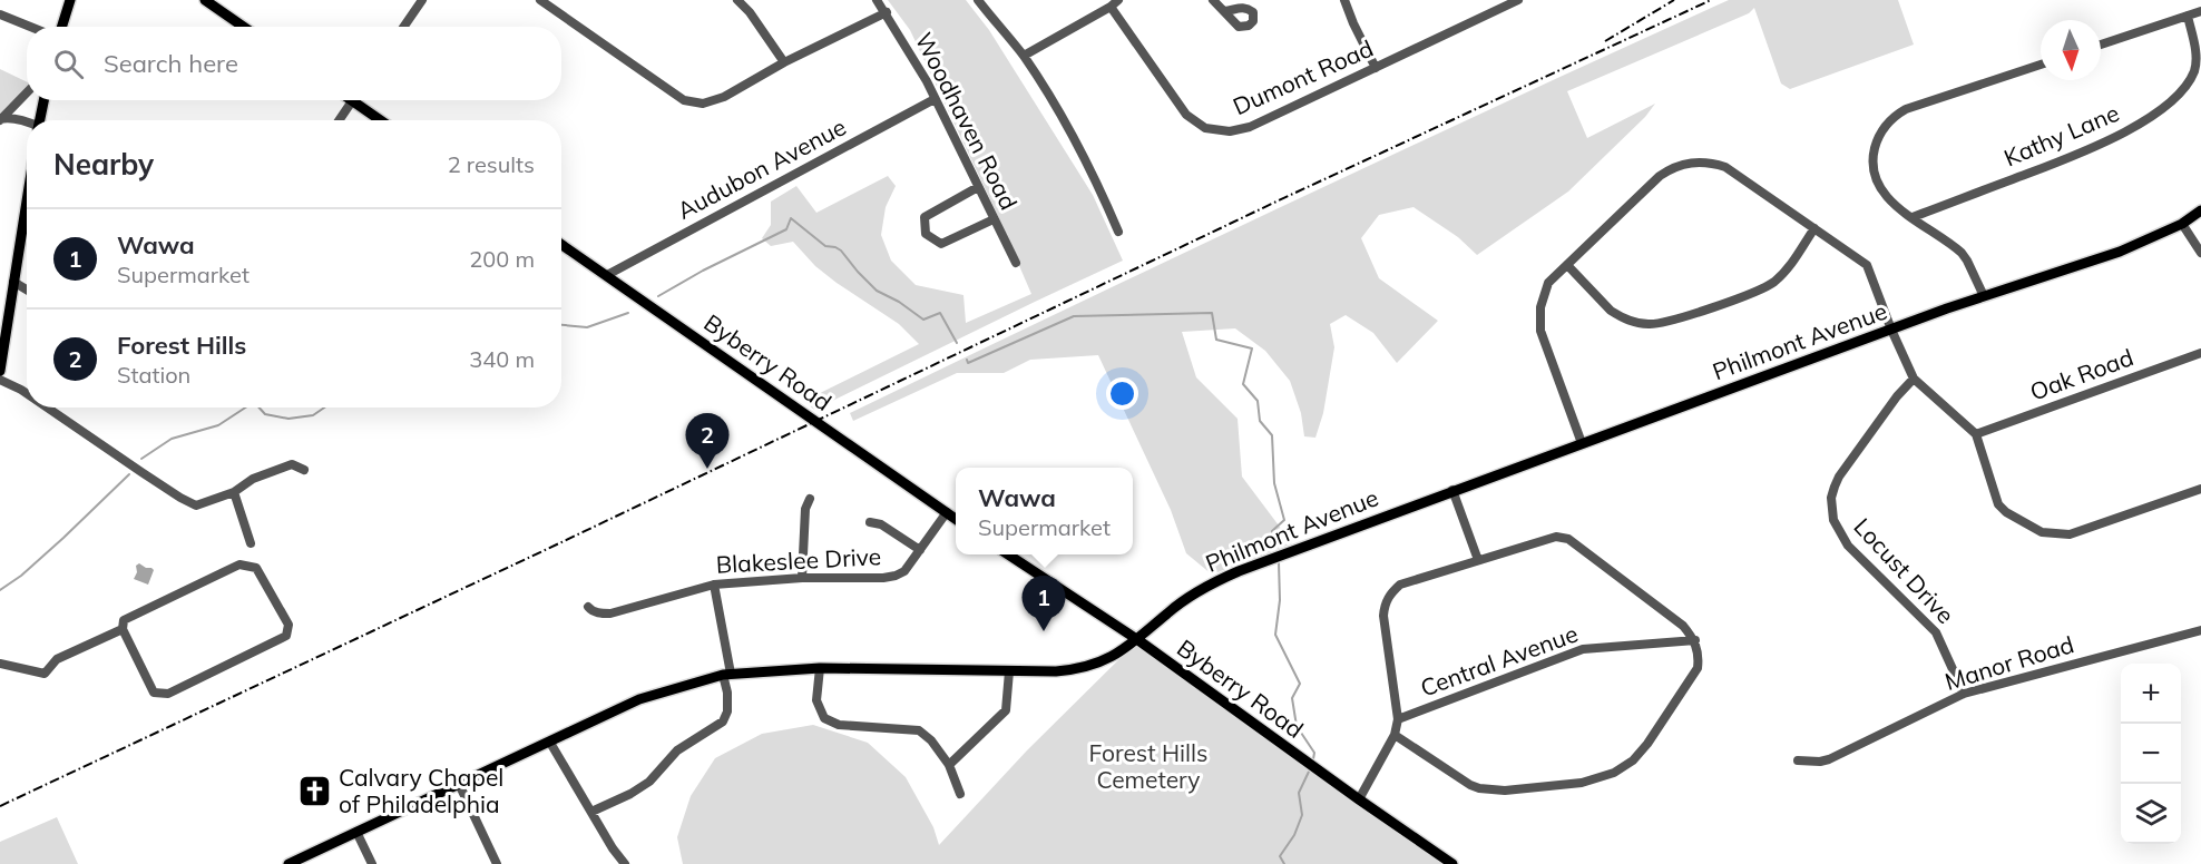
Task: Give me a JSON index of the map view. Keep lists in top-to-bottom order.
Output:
{
  "streets": {
    "main road": ["Philmont Avenue", "Byberry Road"],
    "street": [
      "Dumont Road",
      "Woodhaven Road",
      "Kathy Lane",
      "Audubon Avenue",
      "Oak Road",
      "Blakeslee Drive",
      "Locust Drive",
      "Central Avenue",
      "Manor Road"
    ]
  },
  "crossings": [
    ["Woodhaven Road", "Audubon Avenue"],
    ["Audubon Avenue", "Byberry Road"],
    ["Philmont Avenue", "Byberry Road"],
    ["Byberry Road", "Blakeslee Drive"],
    ["Locust Drive", "Manor Road"]
  ],
  "parks": ["Forest Hills Cemetery"],
  "places": {
    "church": ["Calvary Chapel of Philadelphia"]
  },
  "north": "bottom",
  "page": {
    "search": "Search here",
    "heading": ["Nearby", "2 results"],
    "list": [
      {
        "mark": "1",
        "name": "Wawa",
        "note": "Supermarket",
        "value": "200 m"
      },
      {
        "mark": "2",
        "name": "Forest Hills",
        "note": "Station",
        "value": "340 m"
      }
    ],
    "pins": ["2", "1"],
    "popup": ["Wawa", "Supermarket"],
    "map_buttons": ["+", "−"]
  }
}
